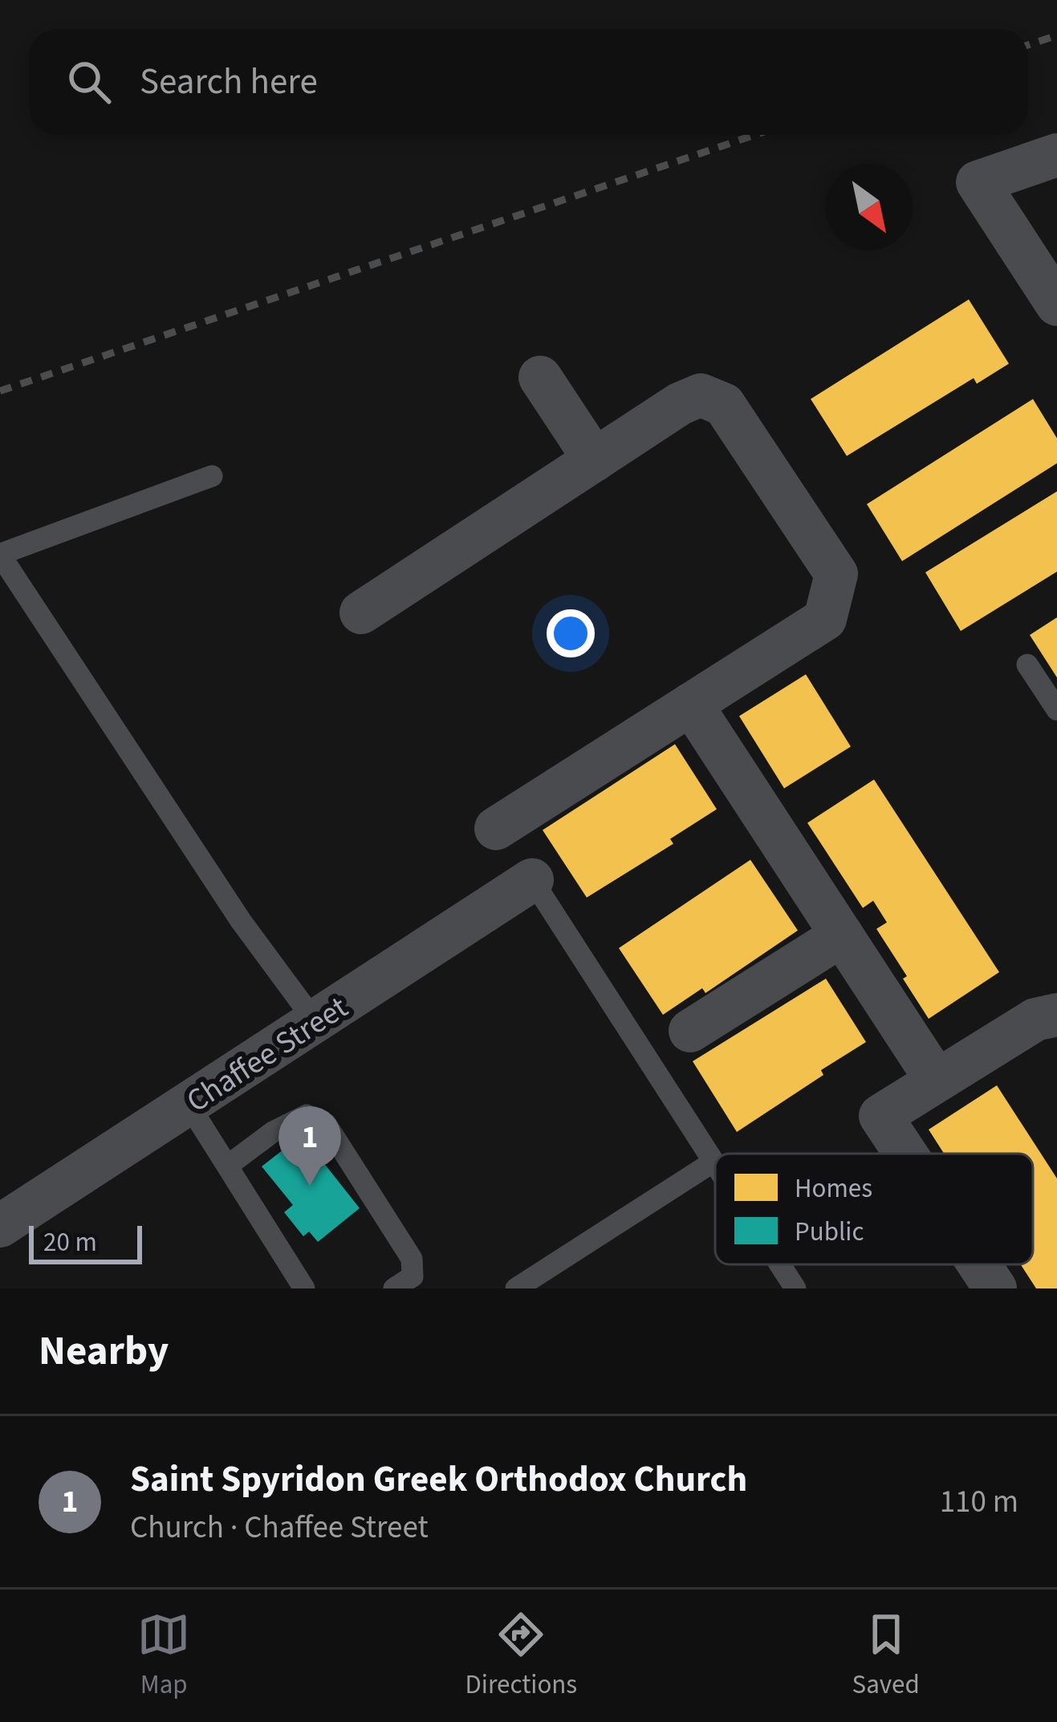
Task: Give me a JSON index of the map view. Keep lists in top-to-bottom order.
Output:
{
  "streets": {
    "street": ["Chaffee Street"]
  },
  "legend": ["Homes", "Public"],
  "scale_bar": "20 m",
  "north": "bottom right",
  "page": {
    "search": "Search here",
    "pins": "1",
    "scale": "20 m",
    "heading": "Nearby",
    "list": [
      {
        "mark": "1",
        "name": "Saint Spyridon Greek Orthodox Church",
        "note": "Church · Chaffee Street",
        "value": "110 m"
      }
    ],
    "nav": ["Map", "Directions", "Saved"]
  }
}
